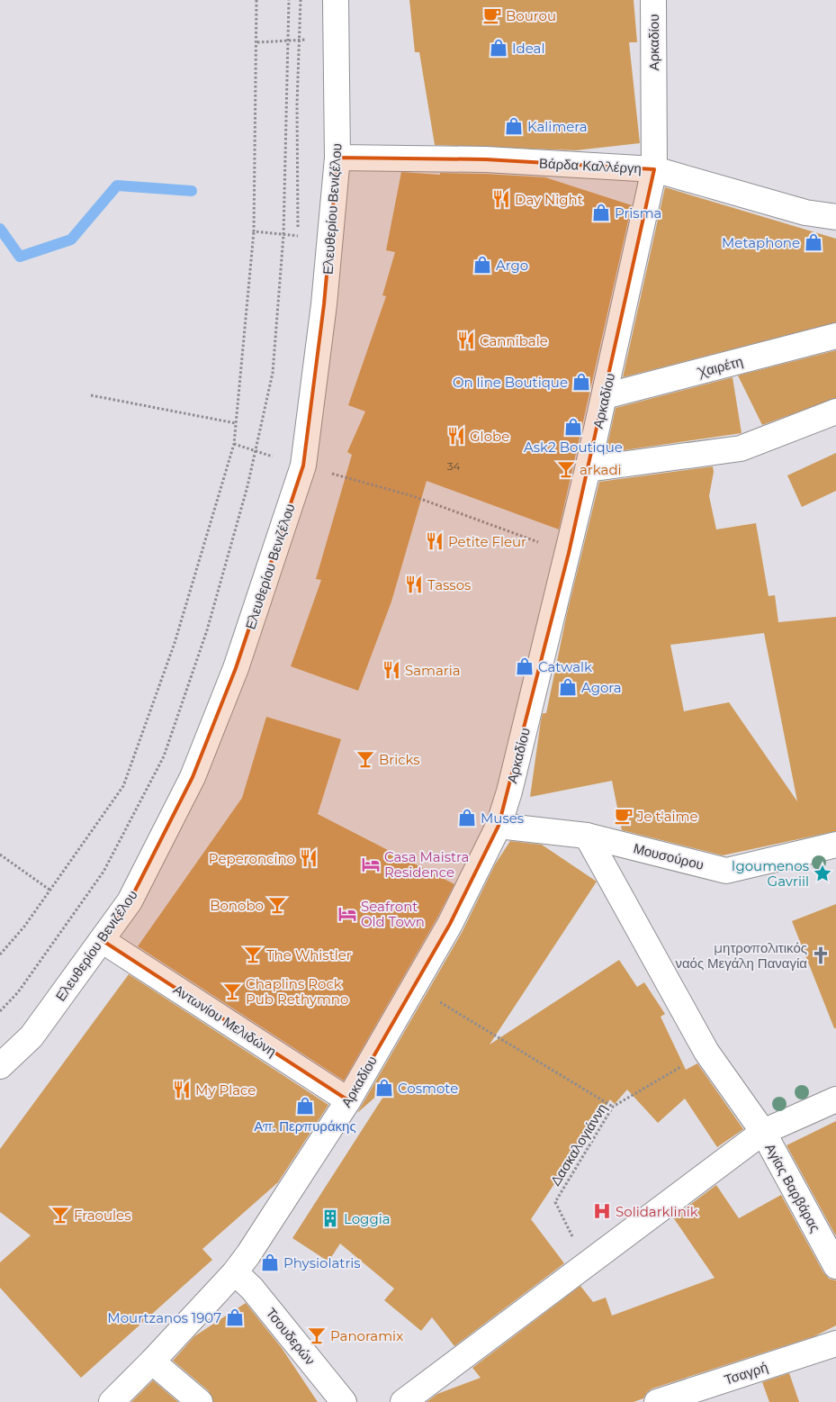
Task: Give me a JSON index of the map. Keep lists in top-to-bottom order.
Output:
{
  "streets": {
    "street": [
      "Αρκαδίου",
      "Βάρδα Καλλέργη",
      "Ελευθερίου Βενιζέλου",
      "Χαιρέτη",
      "Μουσούρου",
      "Αντωνίου Μελιδώνη",
      "Αγίας Βαρβάρας",
      "Τσουδερών",
      "Τσαγρή"
    ],
    "path": ["Δασκαλογιάννη"]
  },
  "crossings": [
    ["Αρκαδίου", "Βάρδα Καλλέργη"],
    ["Αρκαδίου", "Χαιρέτη"],
    ["Αρκαδίου", "Μουσούρου"],
    ["Αρκαδίου", "Αντωνίου Μελιδώνη"],
    ["Αρκαδίου", "Τσουδερών"],
    ["Βάρδα Καλλέργη", "Ελευθερίου Βενιζέλου"],
    ["Ελευθερίου Βενιζέλου", "Αντωνίου Μελιδώνη"],
    ["Μουσούρου", "Αγίας Βαρβάρας"],
    ["Δασκαλογιάννη", "Αγίας Βαρβάρας"]
  ],
  "places": {
    "cafe": ["Bourou", "Je t'aime"],
    "shop": [
      "Ideal",
      "Kalimera",
      "Prisma",
      "Metaphone",
      "Argo",
      "On line Boutique",
      "Ask2 Boutique",
      "Catwalk",
      "Agora",
      "Muses",
      "Cosmote",
      "Απ. Περπυράκης",
      "Physiolatris",
      "Mourtzanos 1907"
    ],
    "restaurant": [
      "Day Night",
      "Cannibale",
      "Globe",
      "Petite Fleur",
      "Tassos",
      "Samaria",
      "Peperoncino",
      "My Place"
    ],
    "bar": [
      "arkadi",
      "Bricks",
      "Bonobo",
      "The Whistler",
      "Chaplins Rock Pub Rethymno",
      "Fraoules",
      "Panoramix"
    ],
    "hotel": ["Casa Maistra Residence", "Seafront Old Town"],
    "place": ["Igoumenos Gavriil"],
    "church": ["μητροπολιτικός ναός Μεγάλη Παναγία"],
    "hospital": ["Solidarklinik"],
    "building": ["Loggia"]
  },
  "house_numbers": ["34"]
}
